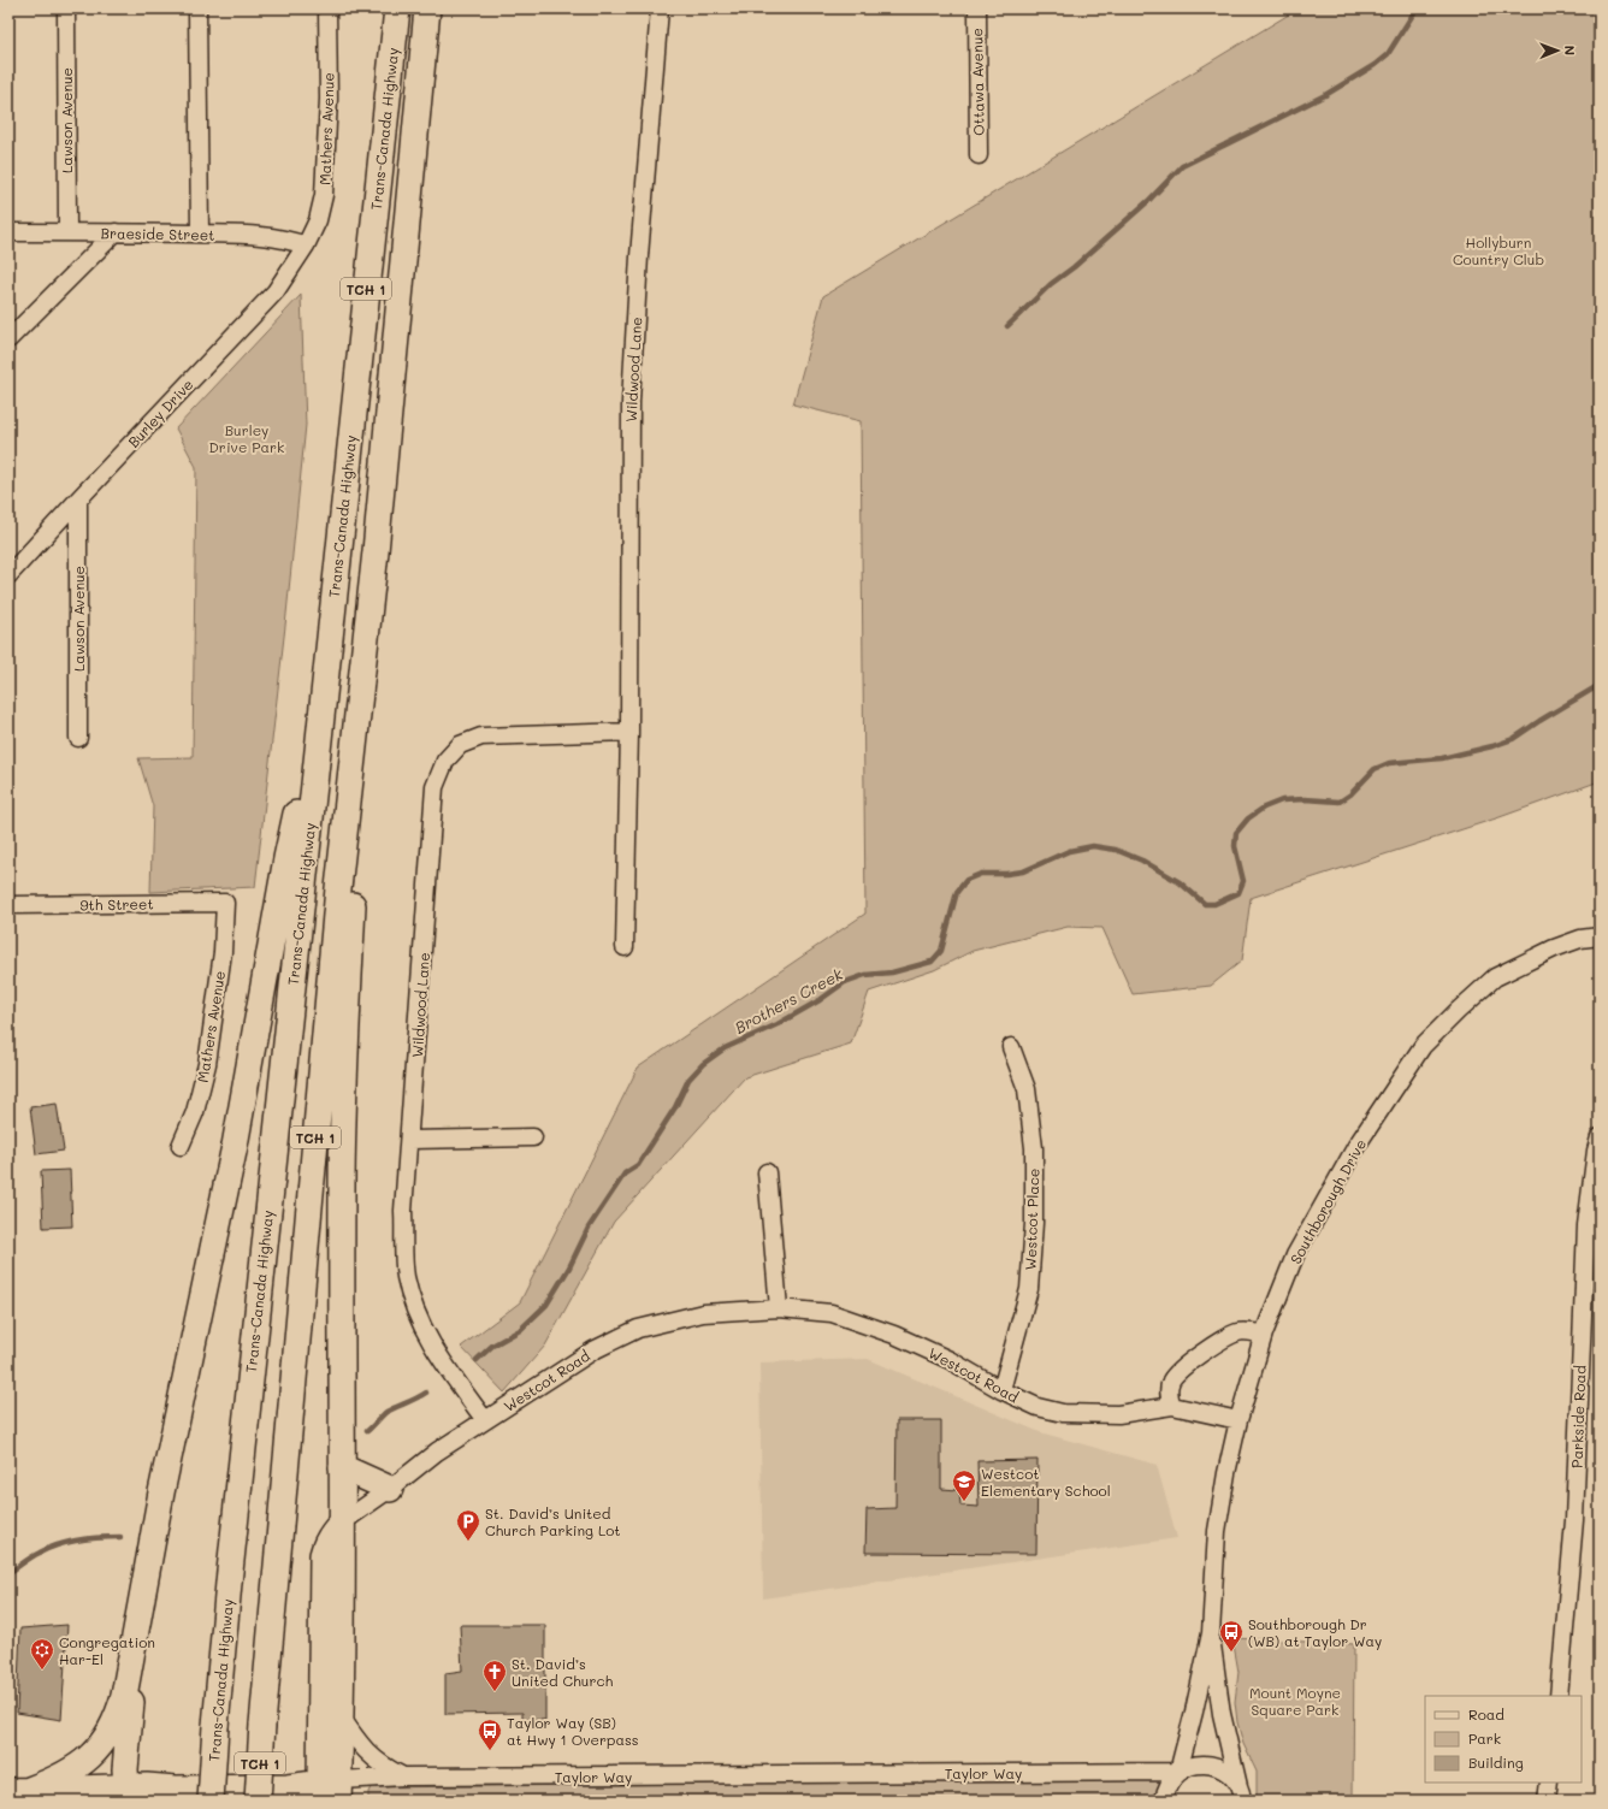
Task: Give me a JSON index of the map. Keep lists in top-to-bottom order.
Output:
{
  "streets": {
    "highway": ["Trans-Canada Highway", "TCH 1", "Taylor Way"],
    "street": [
      "Ottawa Avenue",
      "Lawson Avenue",
      "Mathers Avenue",
      "Braeside Street",
      "Wildwood Lane",
      "Burley Drive",
      "9th Street",
      "Southborough Drive",
      "Westcot Place",
      "Westcot Road",
      "Parkside Road"
    ]
  },
  "crossings": [
    ["Lawson Avenue", "Braeside Street"],
    ["Lawson Avenue", "Burley Drive"],
    ["Mathers Avenue", "Braeside Street"],
    ["Mathers Avenue", "Burley Drive"],
    ["Mathers Avenue", "9th Street"],
    ["Braeside Street", "Burley Drive"],
    ["Wildwood Lane", "Westcot Road"],
    ["Southborough Drive", "Westcot Road"],
    ["Southborough Drive", "Taylor Way"],
    ["Westcot Place", "Westcot Road"]
  ],
  "water": ["Brothers Creek"],
  "parks": ["Hollyburn Country Club", "Burley Drive Park", "Mount Moyne Square Park"],
  "places": {
    "school or university": ["Westcot Elementary School"],
    "parking": ["St. David’s United Church Parking Lot"],
    "bus stop": ["Southborough Dr (WB) at Taylor Way", "Taylor Way (SB) at Hwy 1 Overpass"],
    "synagogue": ["Congregation Har-El"],
    "church": ["St. David’s United Church"]
  },
  "legend": ["Road", "Park", "Building"],
  "north": "right"
}
